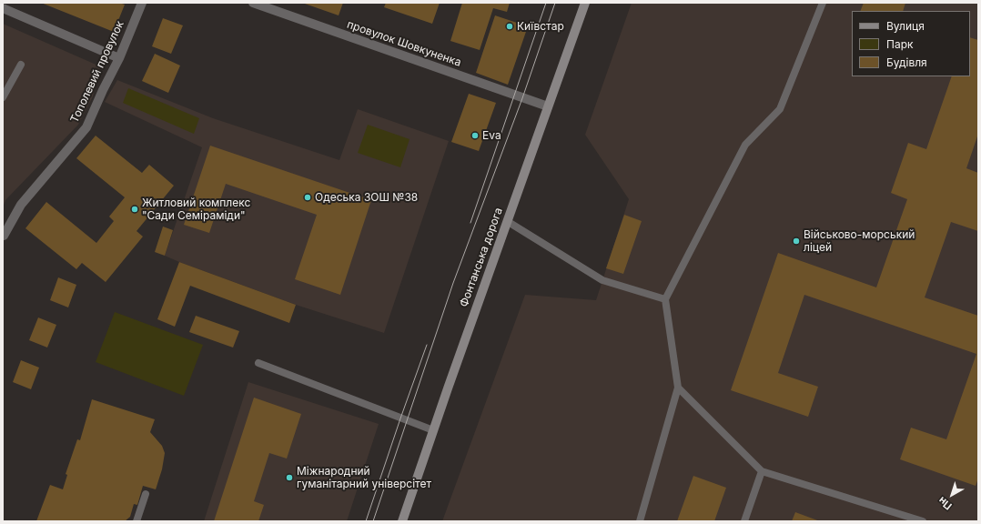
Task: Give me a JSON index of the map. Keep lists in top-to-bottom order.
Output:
{
  "streets": {
    "main road": ["Фонтанська дорога"],
    "street": ["провулок Шовкуненка", "Тополевий провулок"]
  },
  "crossings": [
    ["провулок Шовкуненка", "Фонтанська дорога"]
  ],
  "places": [
    "Київстар",
    "Eva",
    "Одеська ЗОШ №38",
    "Житловий комплекс \"Сади Семіраміди\"",
    "Військово-морський ліцей",
    "Міжнародний гуманітарний універсітет"
  ],
  "legend": ["Вулиця", "Парк", "Будівля"],
  "north": "bottom left"
}
